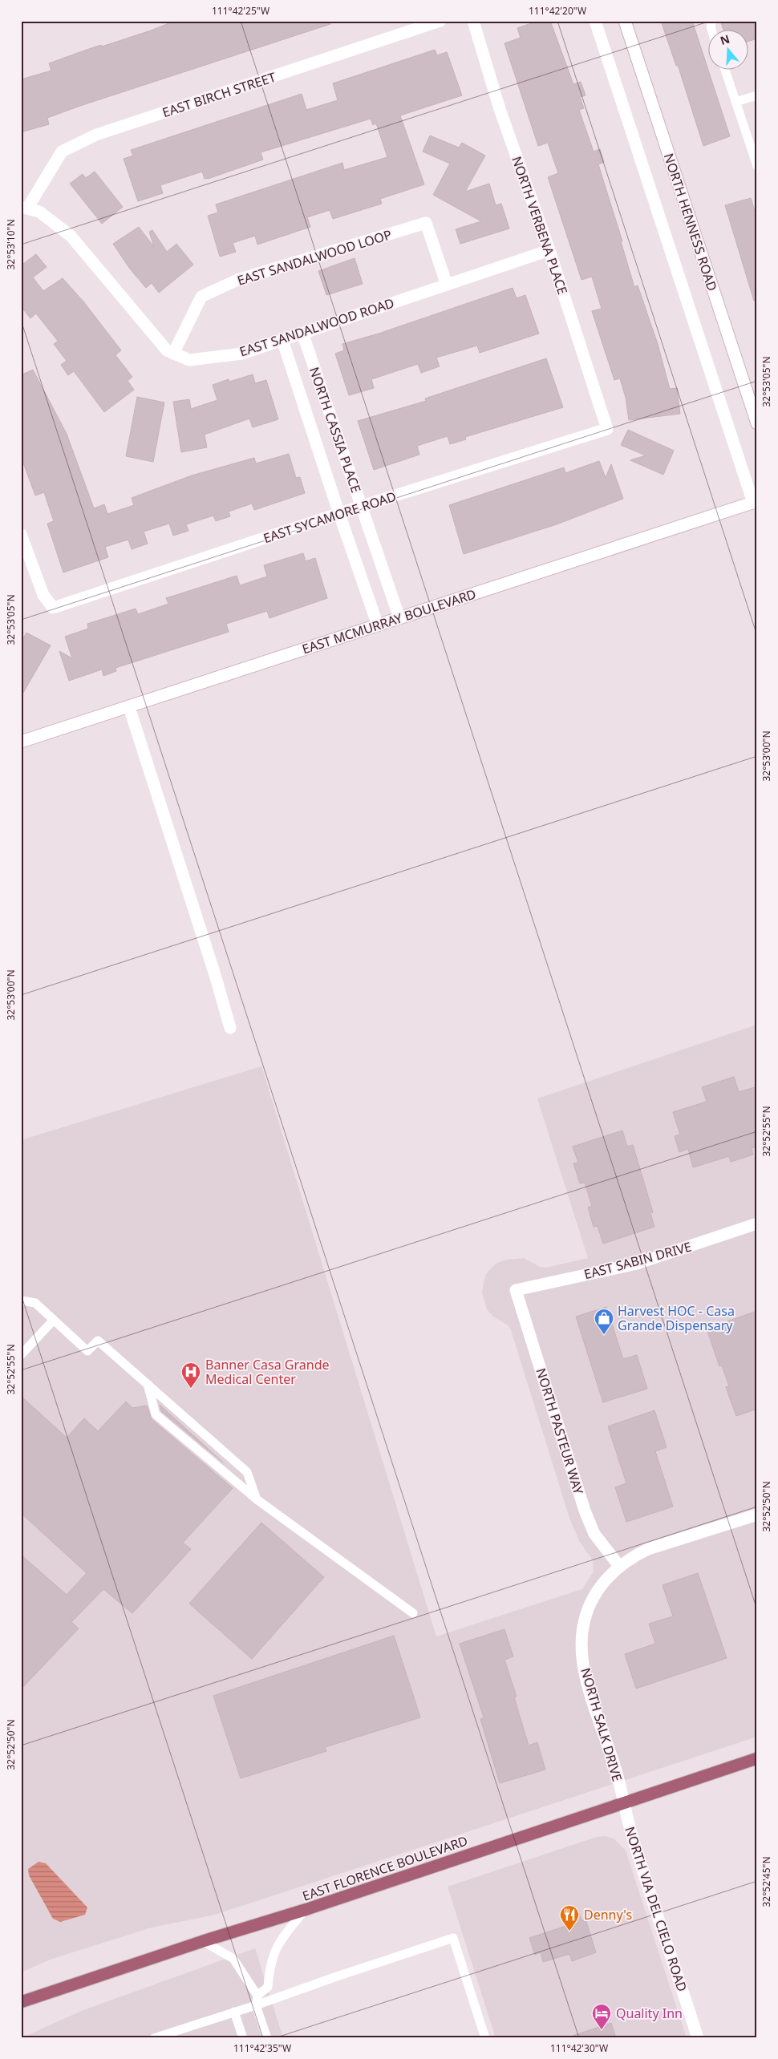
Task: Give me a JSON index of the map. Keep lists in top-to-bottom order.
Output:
{
  "streets": {
    "main road": ["EAST FLORENCE BOULEVARD"],
    "street": [
      "EAST BIRCH STREET",
      "NORTH HENNESS ROAD",
      "NORTH VERBENA PLACE",
      "EAST SANDALWOOD LOOP",
      "EAST SANDALWOOD ROAD",
      "NORTH CASSIA PLACE",
      "EAST SYCAMORE ROAD",
      "EAST MCMURRAY BOULEVARD",
      "EAST SABIN DRIVE",
      "NORTH PASTEUR WAY",
      "NORTH SALK DRIVE",
      "NORTH VIA DEL CIELO ROAD"
    ]
  },
  "crossings": [
    ["EAST BIRCH STREET", "EAST SANDALWOOD ROAD"],
    ["NORTH VERBENA PLACE", "EAST SANDALWOOD ROAD"],
    ["NORTH VERBENA PLACE", "EAST SYCAMORE ROAD"],
    ["EAST SANDALWOOD LOOP", "EAST SANDALWOOD ROAD"],
    ["EAST SANDALWOOD ROAD", "NORTH CASSIA PLACE"],
    ["NORTH CASSIA PLACE", "EAST SYCAMORE ROAD"],
    ["NORTH CASSIA PLACE", "EAST MCMURRAY BOULEVARD"],
    ["EAST SABIN DRIVE", "NORTH PASTEUR WAY"],
    ["NORTH PASTEUR WAY", "NORTH SALK DRIVE"],
    ["NORTH SALK DRIVE", "EAST FLORENCE BOULEVARD"],
    ["NORTH SALK DRIVE", "NORTH VIA DEL CIELO ROAD"],
    ["EAST FLORENCE BOULEVARD", "NORTH VIA DEL CIELO ROAD"]
  ],
  "places": {
    "shop": ["Harvest HOC - Casa Grande Dispensary"],
    "hospital": ["Banner Casa Grande Medical Center"],
    "restaurant": ["Denny's"],
    "hotel": ["Quality Inn"]
  },
  "north": "top",
  "coordinates": [
    "111°42'25\"W",
    "111°42'20\"W",
    "32°53'10\"N",
    "32°53'05\"N",
    "32°53'00\"N",
    "32°52'55\"N",
    "32°52'50\"N",
    "32°52'45\"N",
    "111°42'35\"W",
    "111°42'30\"W"
  ]
}
